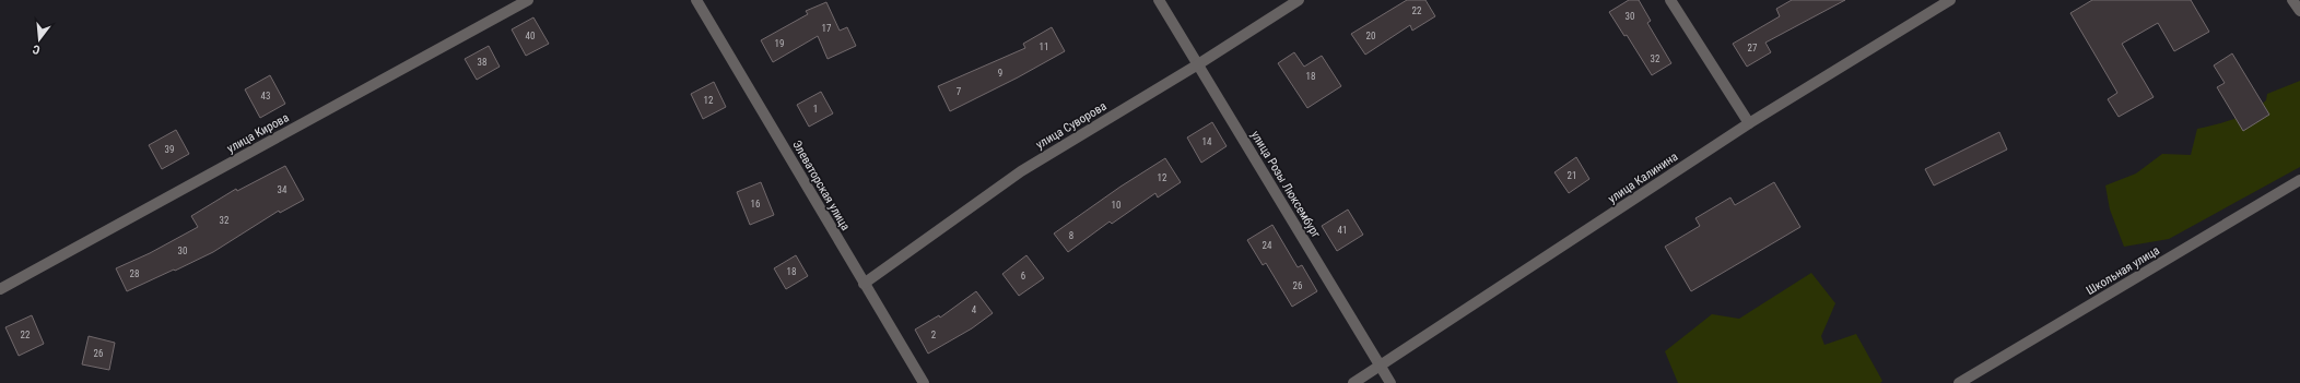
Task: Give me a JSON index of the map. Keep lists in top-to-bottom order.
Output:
{
  "streets": {
    "street": [
      "улица Суворова",
      "улица Кирова",
      "улица Калинина",
      "улица Розы Люксембург",
      "Элеваторская улица",
      "Школьная улица"
    ]
  },
  "crossings": [
    ["улица Суворова", "улица Розы Люксембург"],
    ["улица Суворова", "Элеваторская улица"],
    ["улица Калинина", "улица Розы Люксембург"]
  ],
  "house_numbers": [
    "22",
    "30",
    "17",
    "40",
    "20",
    "19",
    "11",
    "27",
    "32",
    "38",
    "9",
    "18",
    "7",
    "43",
    "12",
    "1",
    "14",
    "39",
    "21",
    "12",
    "34",
    "16",
    "10",
    "32",
    "41",
    "8",
    "24",
    "30",
    "18",
    "28",
    "6",
    "26",
    "4",
    "22",
    "2",
    "26"
  ],
  "north": "bottom"
}
